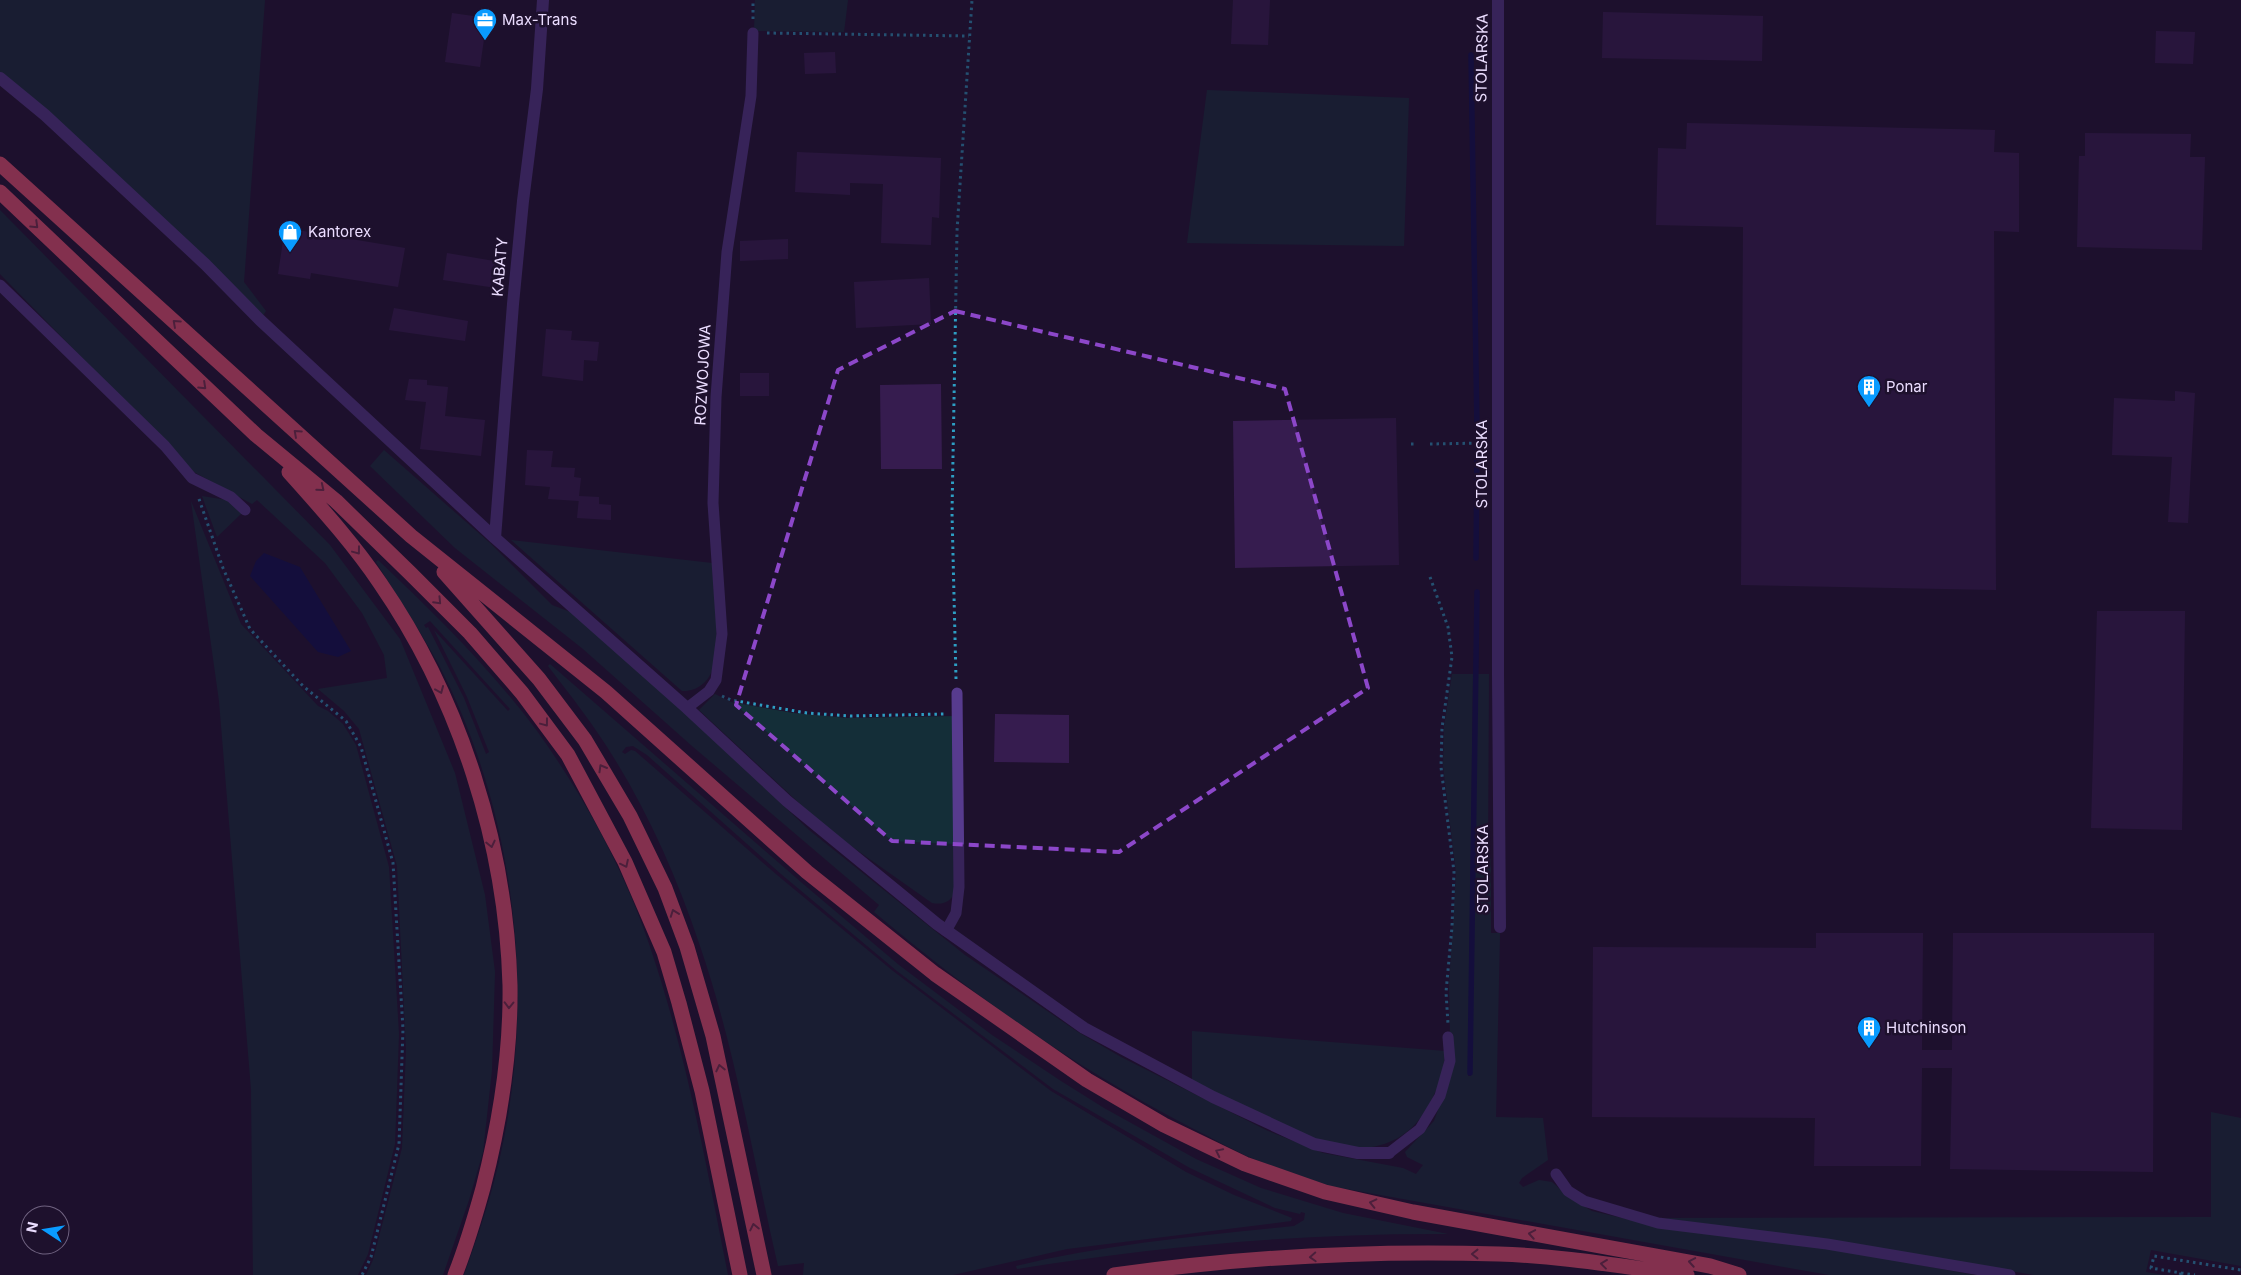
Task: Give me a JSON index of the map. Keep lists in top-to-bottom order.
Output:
{
  "streets": {
    "street": ["STOLARSKA", "KABATY"],
    "lane": ["ROZWOJOWA"]
  },
  "places": {
    "office": ["Max-Trans"],
    "shop": ["Kantorex"],
    "building": ["Ponar", "Hutchinson"]
  },
  "north": "left"
}
